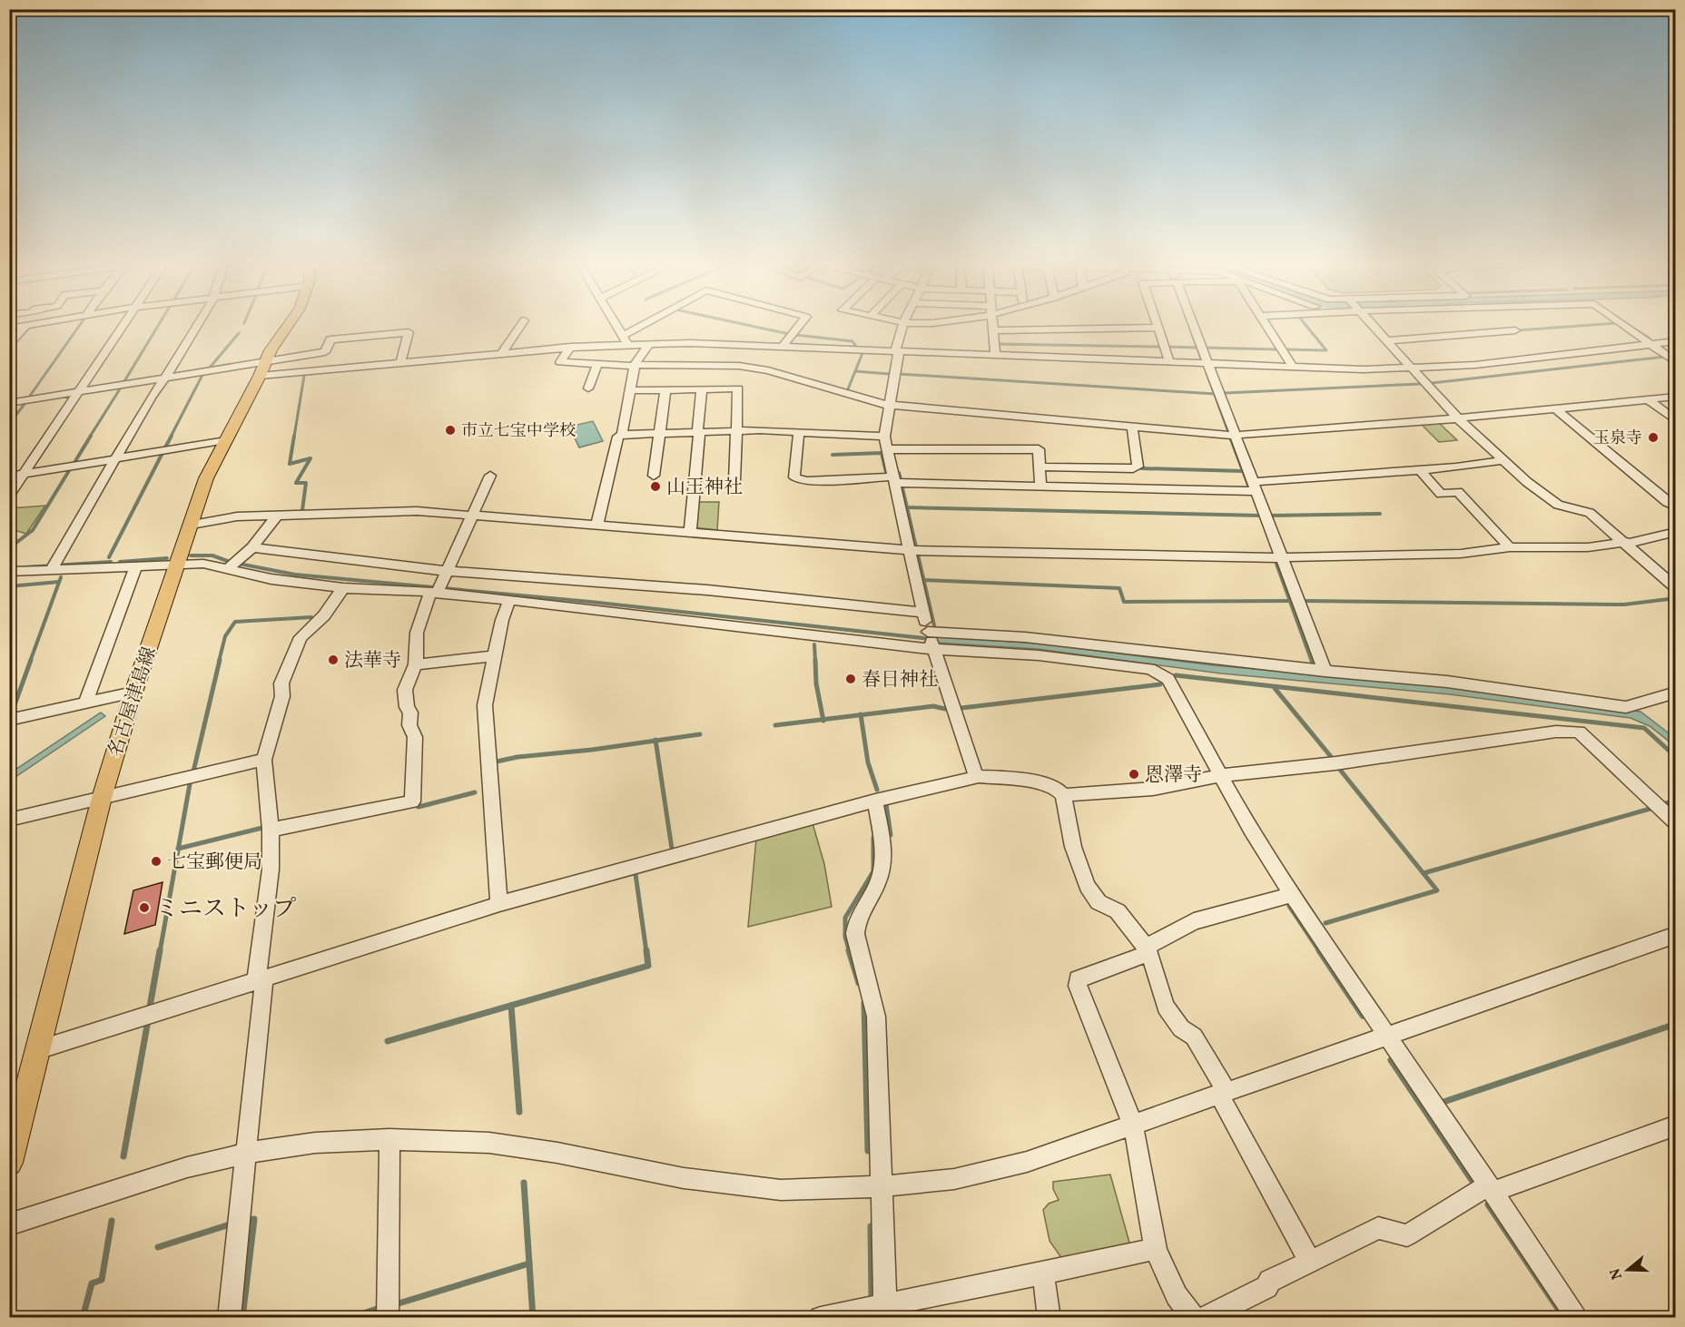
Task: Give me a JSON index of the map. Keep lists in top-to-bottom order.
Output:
{
  "streets": {
    "main road": ["名古屋津島線"]
  },
  "places": [
    "市立七宝中学校",
    "玉泉寺",
    "山王神社",
    "法華寺",
    "春日神社",
    "恩澤寺",
    "七宝郵便局",
    "ミニストップ"
  ],
  "north": "left"
}
